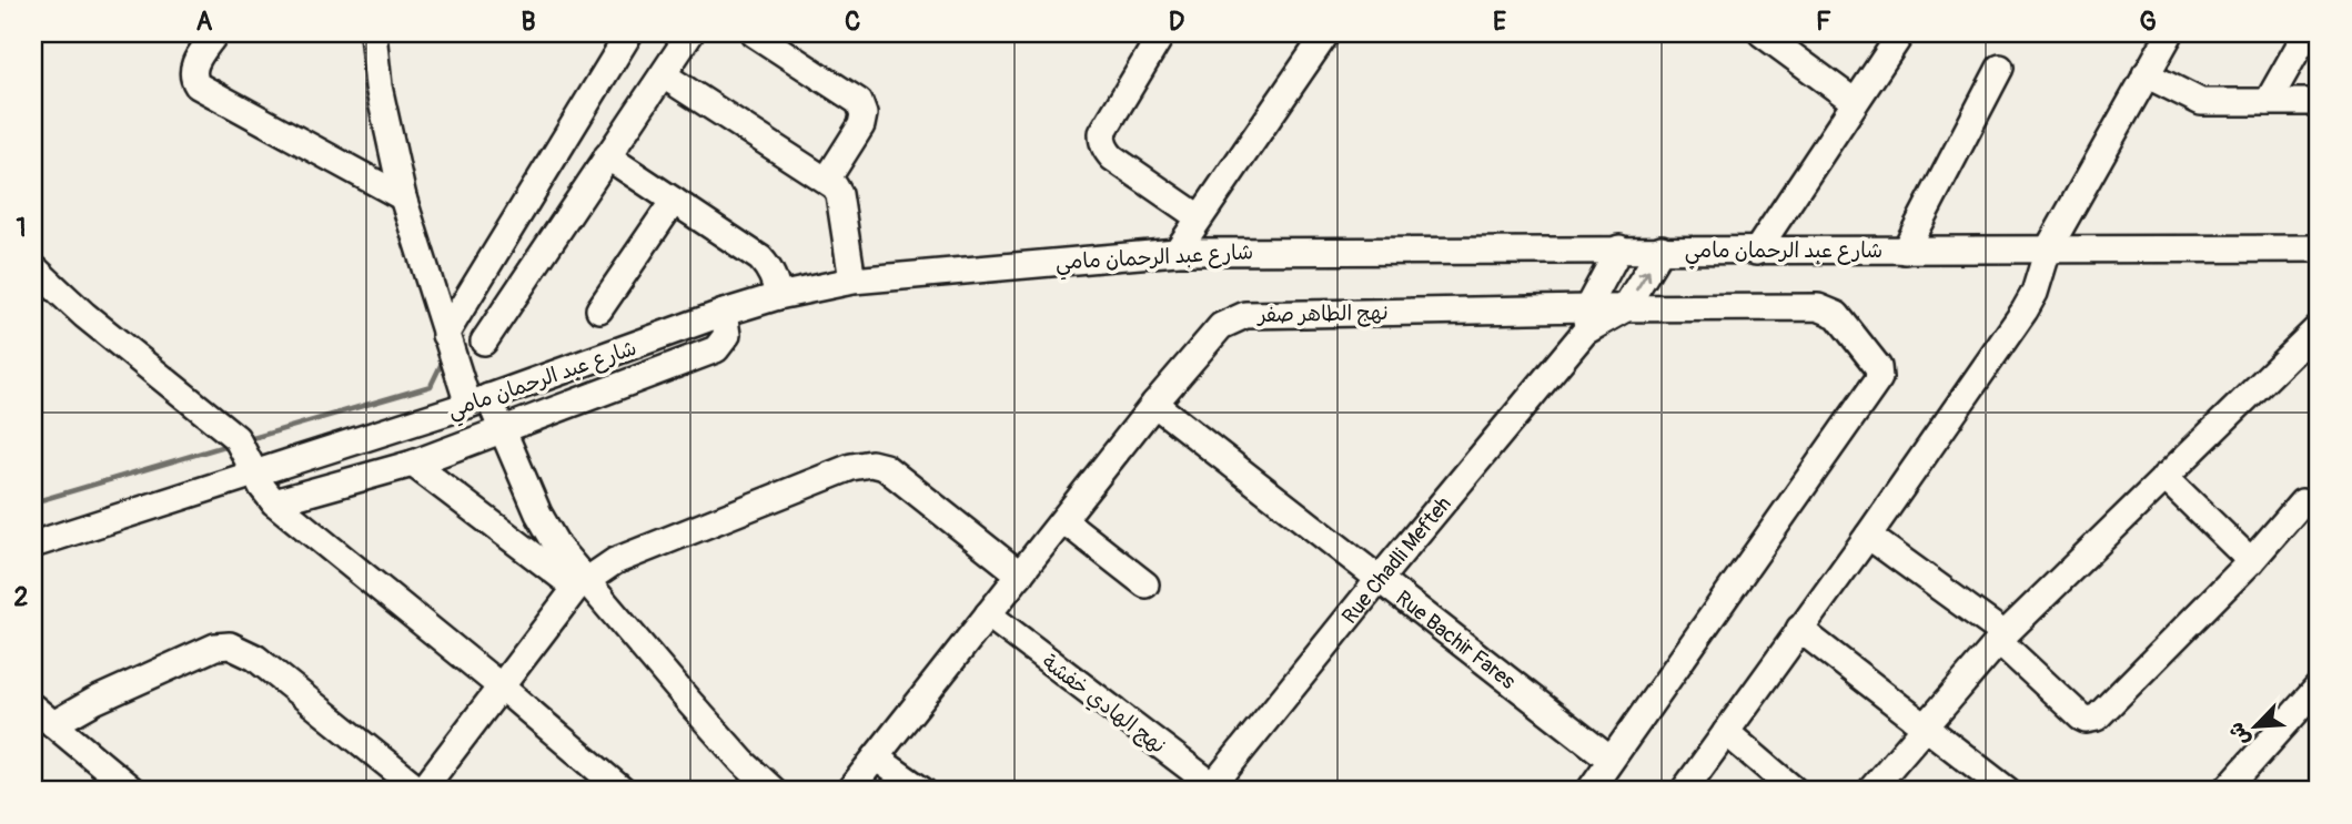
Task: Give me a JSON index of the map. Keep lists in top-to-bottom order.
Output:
{
  "streets": {
    "street": [
      "شارع عبد الرحمان مامي",
      "نهج الطاهر صفر",
      "Rue Chadli Mefteh",
      "Rue Bachir Fares",
      "نهج الهادي خفشة"
    ]
  },
  "crossings": [
    ["نهج الطاهر صفر", "Rue Chadli Mefteh"],
    ["نهج الطاهر صفر", "Rue Bachir Fares"],
    ["نهج الطاهر صفر", "نهج الهادي خفشة"],
    ["Rue Chadli Mefteh", "Rue Bachir Fares"],
    ["Rue Chadli Mefteh", "نهج الهادي خفشة"]
  ],
  "north": "bottom left",
  "grid": {
    "columns": [
      "A",
      "B",
      "C",
      "D",
      "E",
      "F",
      "G"
    ],
    "rows": ["1", "2"]
  }
}
